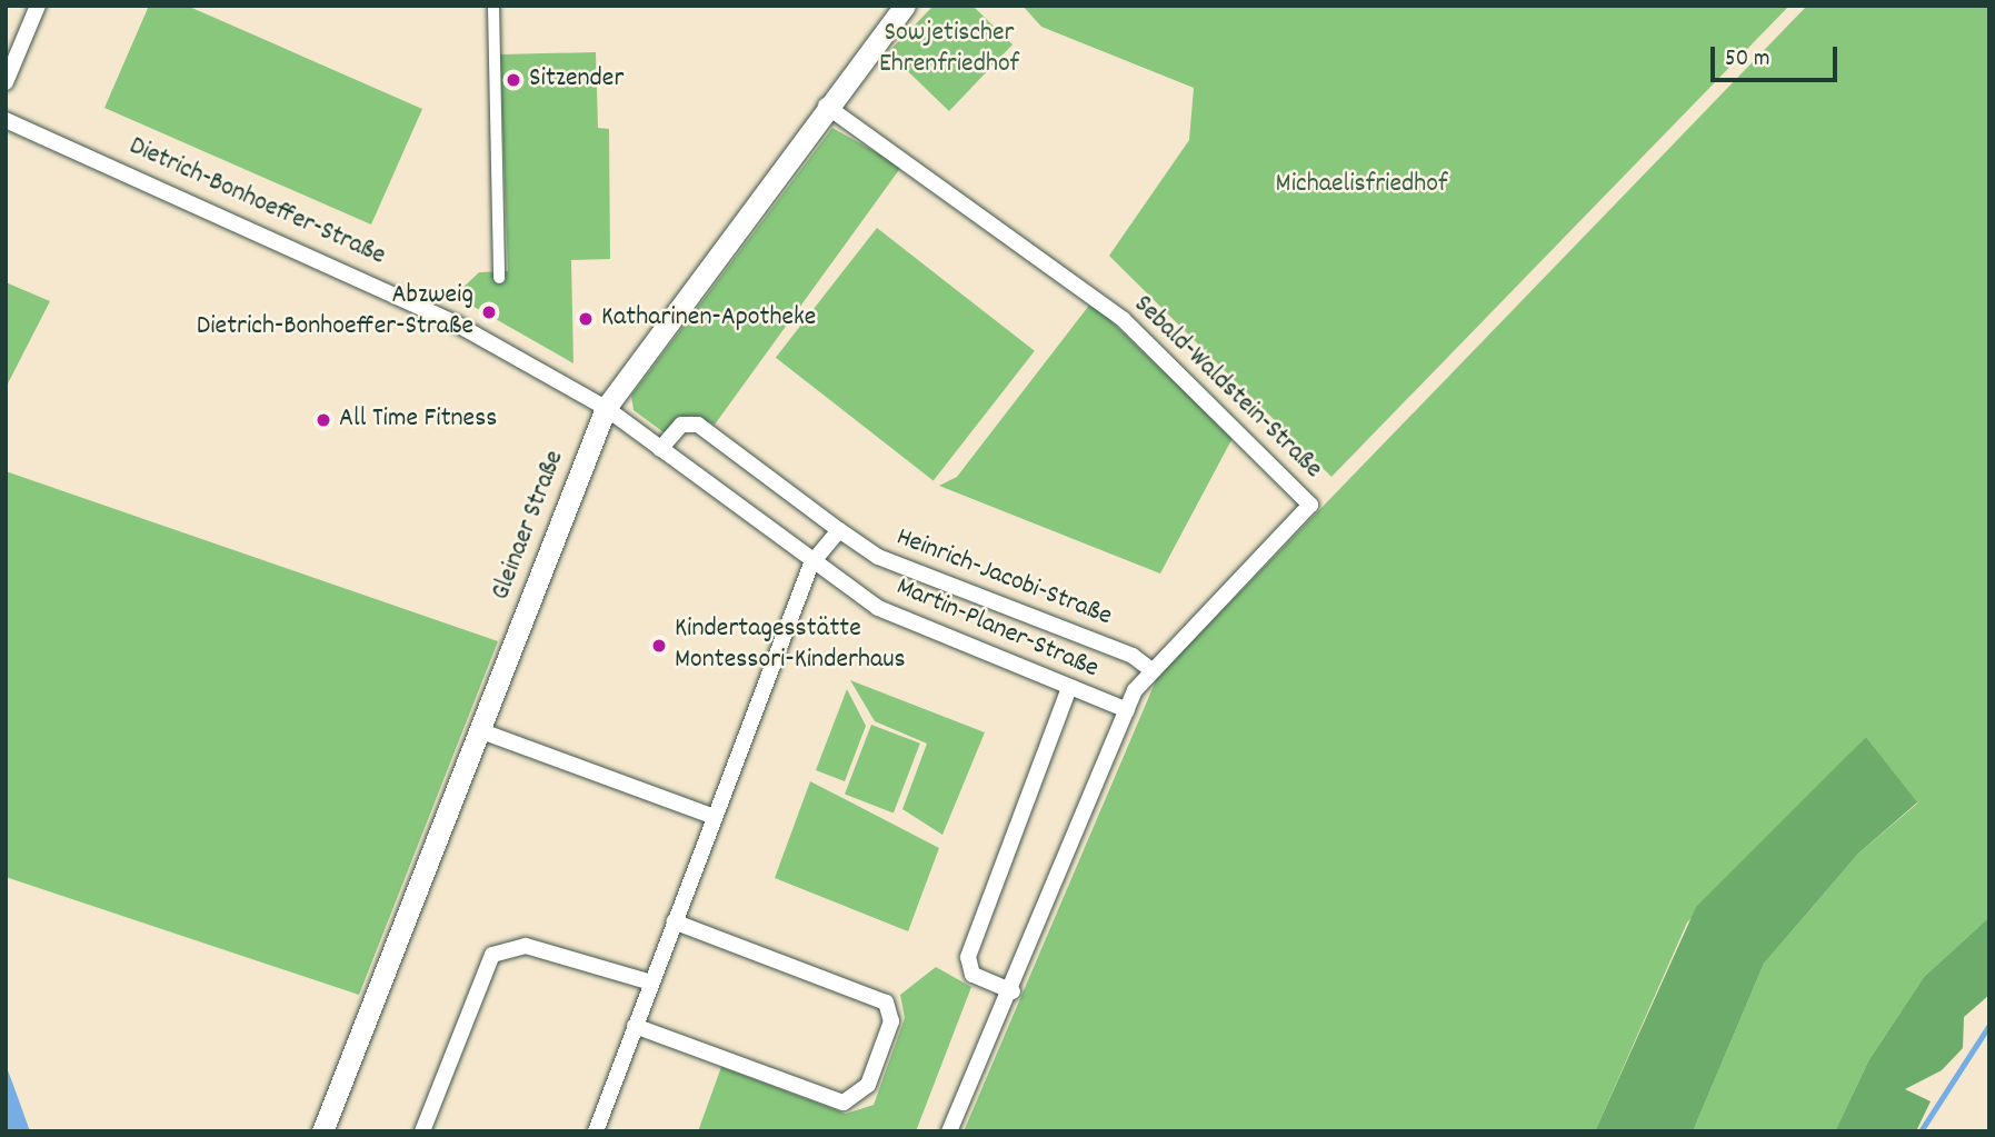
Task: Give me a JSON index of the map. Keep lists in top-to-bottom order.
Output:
{
  "streets": {
    "street": [
      "Dietrich-Bonhoeffer-Straße",
      "Sebald-Waldstein-Straße",
      "Gleinaer Straße",
      "Heinrich-Jacobi-Straße",
      "Martin-Planer-Straße"
    ]
  },
  "crossings": [
    ["Dietrich-Bonhoeffer-Straße", "Gleinaer Straße"],
    ["Dietrich-Bonhoeffer-Straße", "Martin-Planer-Straße"],
    ["Sebald-Waldstein-Straße", "Gleinaer Straße"],
    ["Sebald-Waldstein-Straße", "Heinrich-Jacobi-Straße"],
    ["Sebald-Waldstein-Straße", "Martin-Planer-Straße"],
    ["Gleinaer Straße", "Martin-Planer-Straße"],
    ["Heinrich-Jacobi-Straße", "Martin-Planer-Straße"]
  ],
  "parks": ["Sowjetischer Ehrenfriedhof", "Michaelisfriedhof"],
  "places": [
    "Sitzender",
    "Abzweig Dietrich-Bonhoeffer-Straße",
    "Katharinen-Apotheke",
    "All Time Fitness",
    "Kindertagesstätte Montessori-Kinderhaus"
  ],
  "scale_bar": "50 m"
}
